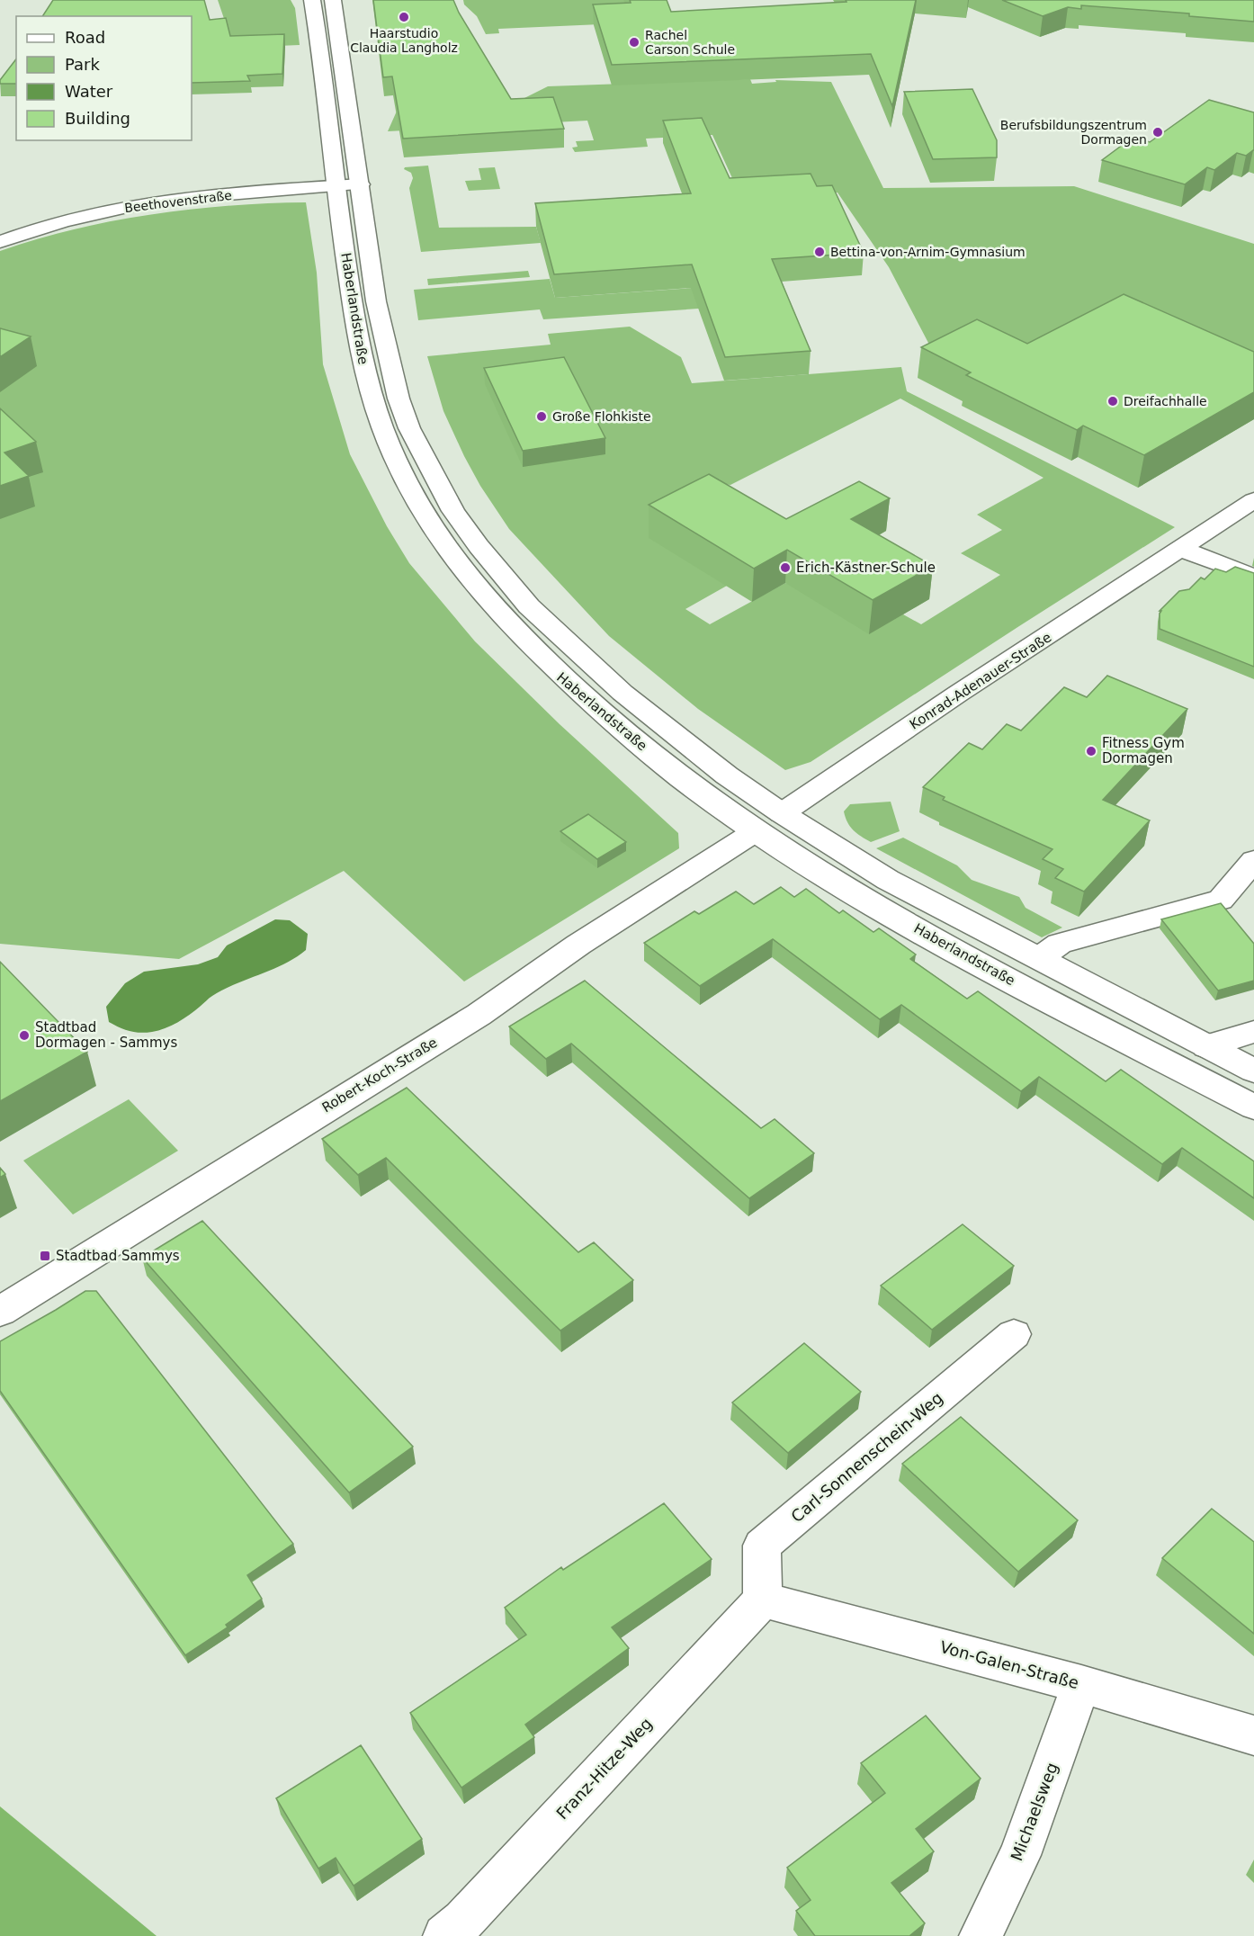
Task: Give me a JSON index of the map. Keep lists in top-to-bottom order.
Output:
{
  "streets": {
    "street": [
      "Beethovenstraße",
      "Haberlandstraße",
      "Konrad-Adenauer-Straße",
      "Robert-Koch-Straße",
      "Carl-Sonnenschein-Weg",
      "Von-Galen-Straße",
      "Franz-Hitze-Weg",
      "Michaelsweg"
    ]
  },
  "crossings": [
    ["Beethovenstraße", "Haberlandstraße"],
    ["Haberlandstraße", "Konrad-Adenauer-Straße"],
    ["Haberlandstraße", "Robert-Koch-Straße"],
    ["Konrad-Adenauer-Straße", "Robert-Koch-Straße"],
    ["Carl-Sonnenschein-Weg", "Von-Galen-Straße"],
    ["Carl-Sonnenschein-Weg", "Franz-Hitze-Weg"],
    ["Von-Galen-Straße", "Franz-Hitze-Weg"],
    ["Von-Galen-Straße", "Michaelsweg"]
  ],
  "places": {
    "other": [
      "Haarstudio Claudia Langholz",
      "Rachel Carson Schule",
      "Berufsbildungszentrum Dormagen",
      "Bettina-von-Arnim-Gymnasium",
      "Dreifachhalle",
      "Große Flohkiste",
      "Erich-Kästner-Schule",
      "Fitness Gym Dormagen",
      "Stadtbad Dormagen - Sammys"
    ],
    "transit": ["Stadtbad Sammys"]
  },
  "legend": [
    "Road",
    "Park",
    "Water",
    "Building"
  ]
}
